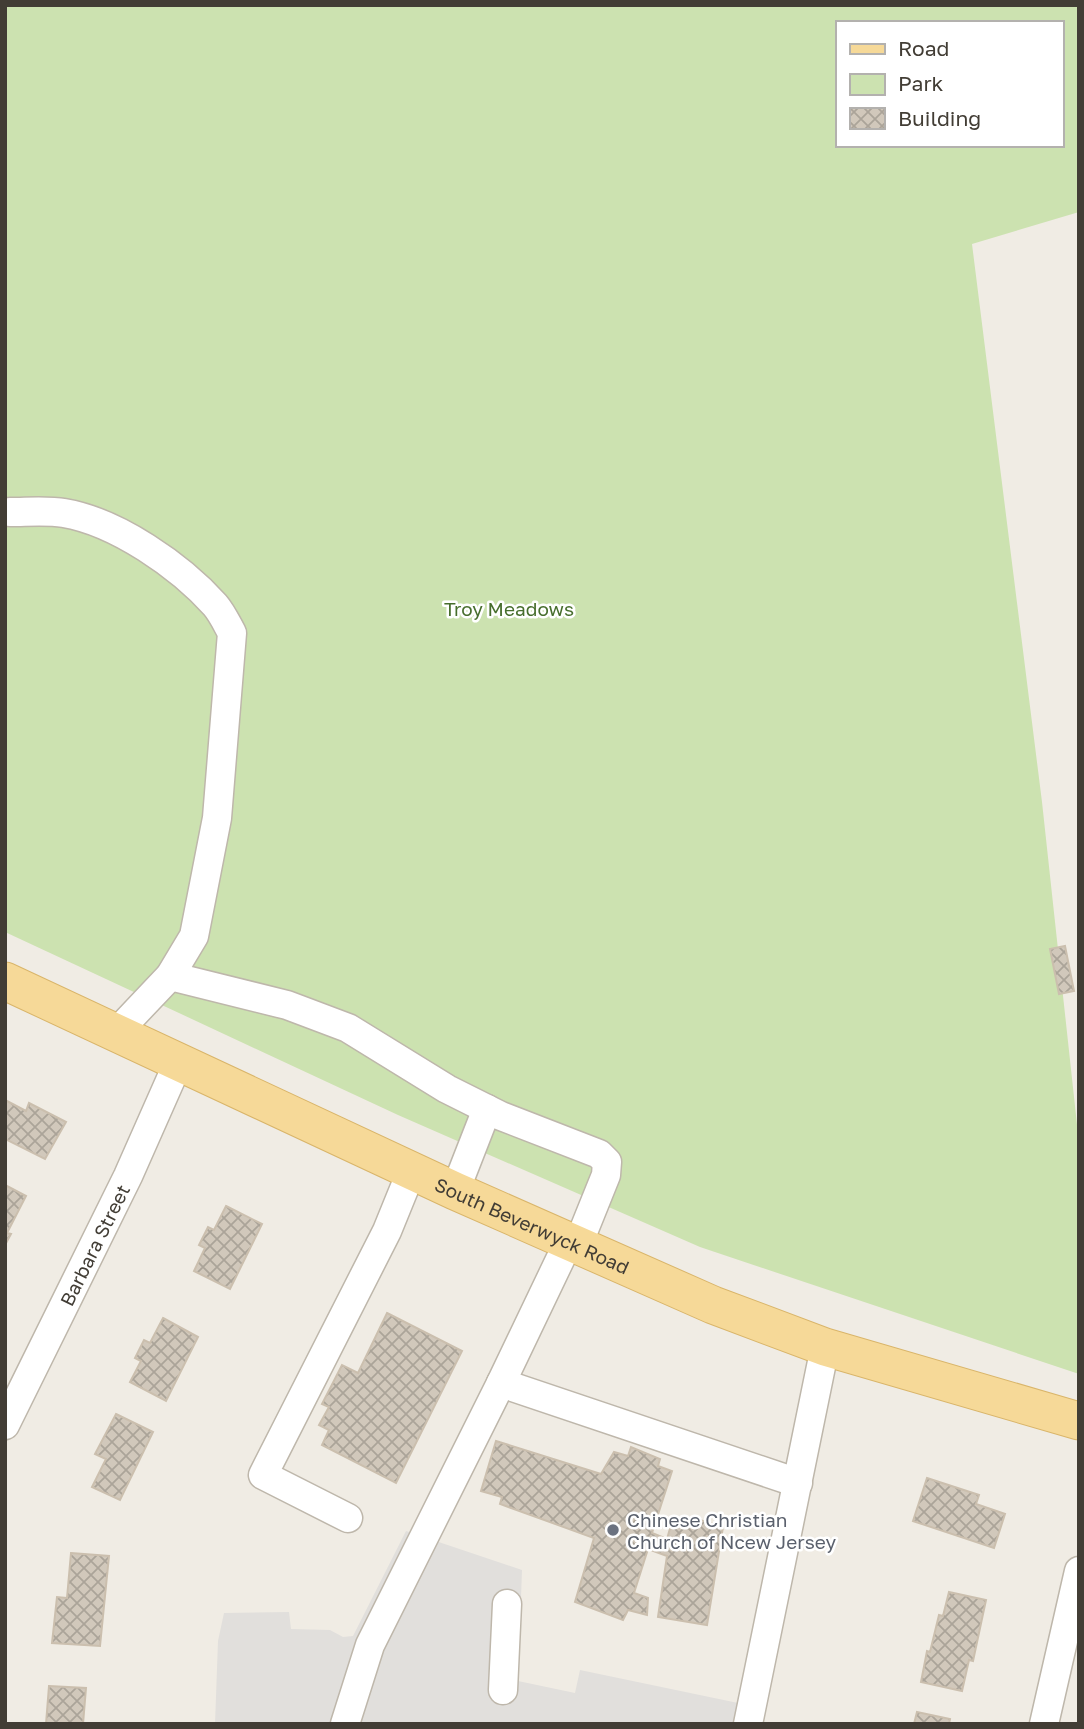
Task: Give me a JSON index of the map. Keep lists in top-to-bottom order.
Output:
{
  "streets": {
    "main road": ["South Beverwyck Road"],
    "street": ["Barbara Street"]
  },
  "crossings": [
    ["South Beverwyck Road", "Barbara Street"]
  ],
  "parks": ["Troy Meadows"],
  "places": ["Chinese Christian Church of Ncew Jersey"],
  "legend": ["Road", "Park", "Building"]
}
